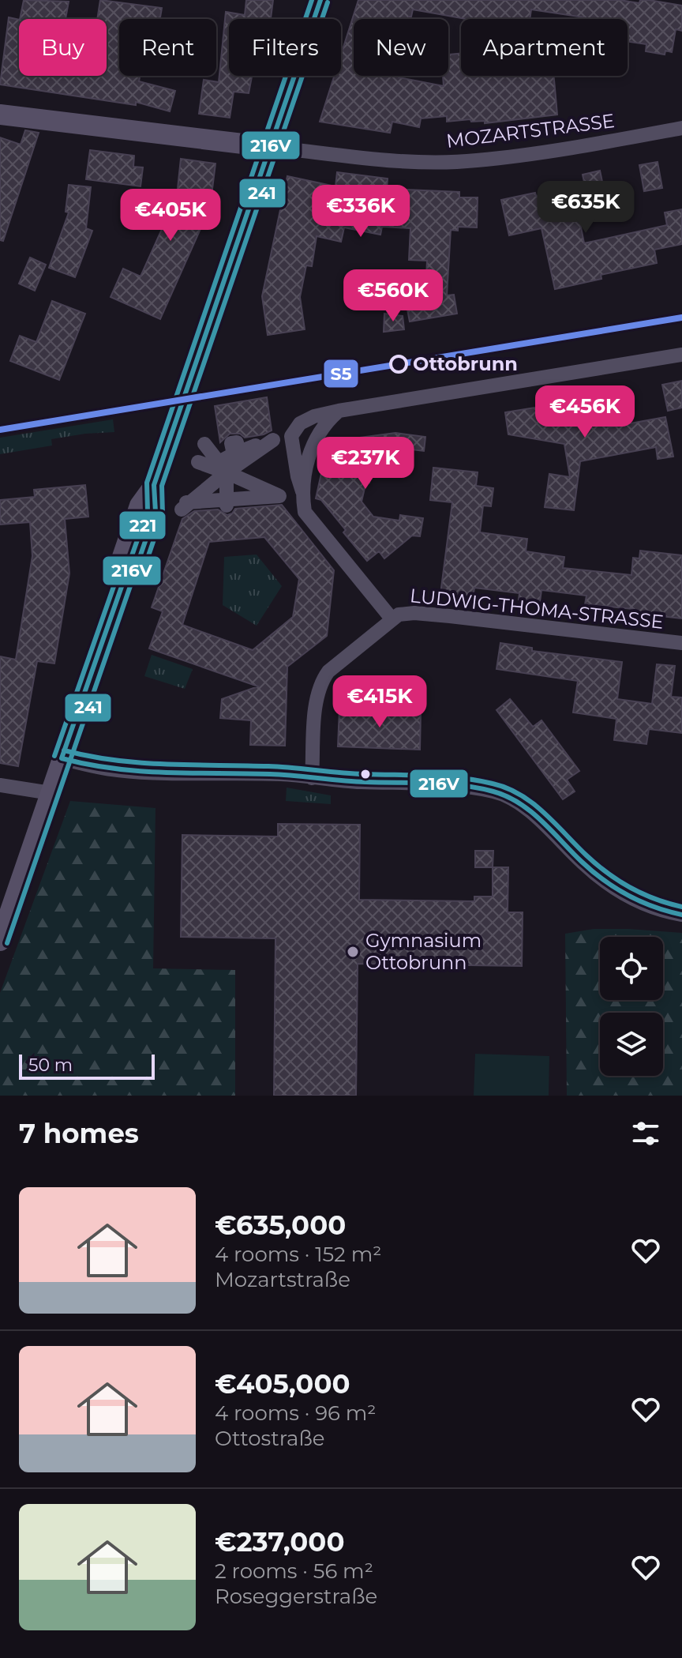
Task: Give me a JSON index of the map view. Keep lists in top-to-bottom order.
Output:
{
  "streets": {
    "street": ["MOZARTSTRASSE", "LUDWIG-THOMA-STRASSE"]
  },
  "places": ["Ottobrunn", "Gymnasium Ottobrunn"],
  "lines": [
    "transit line 216V",
    "transit line 221",
    "transit line 241",
    "transit line S5"
  ],
  "scale_bar": "50 m",
  "page": {
    "chip": [
      "Buy",
      "Rent",
      "Filters",
      "New",
      "Apartment"
    ],
    "price": [
      "€635K",
      "€336K",
      "€405K",
      "€560K",
      "€456K",
      "€237K",
      "€415K"
    ],
    "scale": "50 m",
    "heading": "7 homes",
    "list": [
      {
        "name": "€635,000",
        "note": "4 rooms · 152 m² · Mozartstraße"
      },
      {
        "name": "€405,000",
        "note": "4 rooms · 96 m² · Ottostraße"
      },
      {
        "name": "€237,000",
        "note": "2 rooms · 56 m² · Roseggerstraße"
      }
    ]
  }
}
